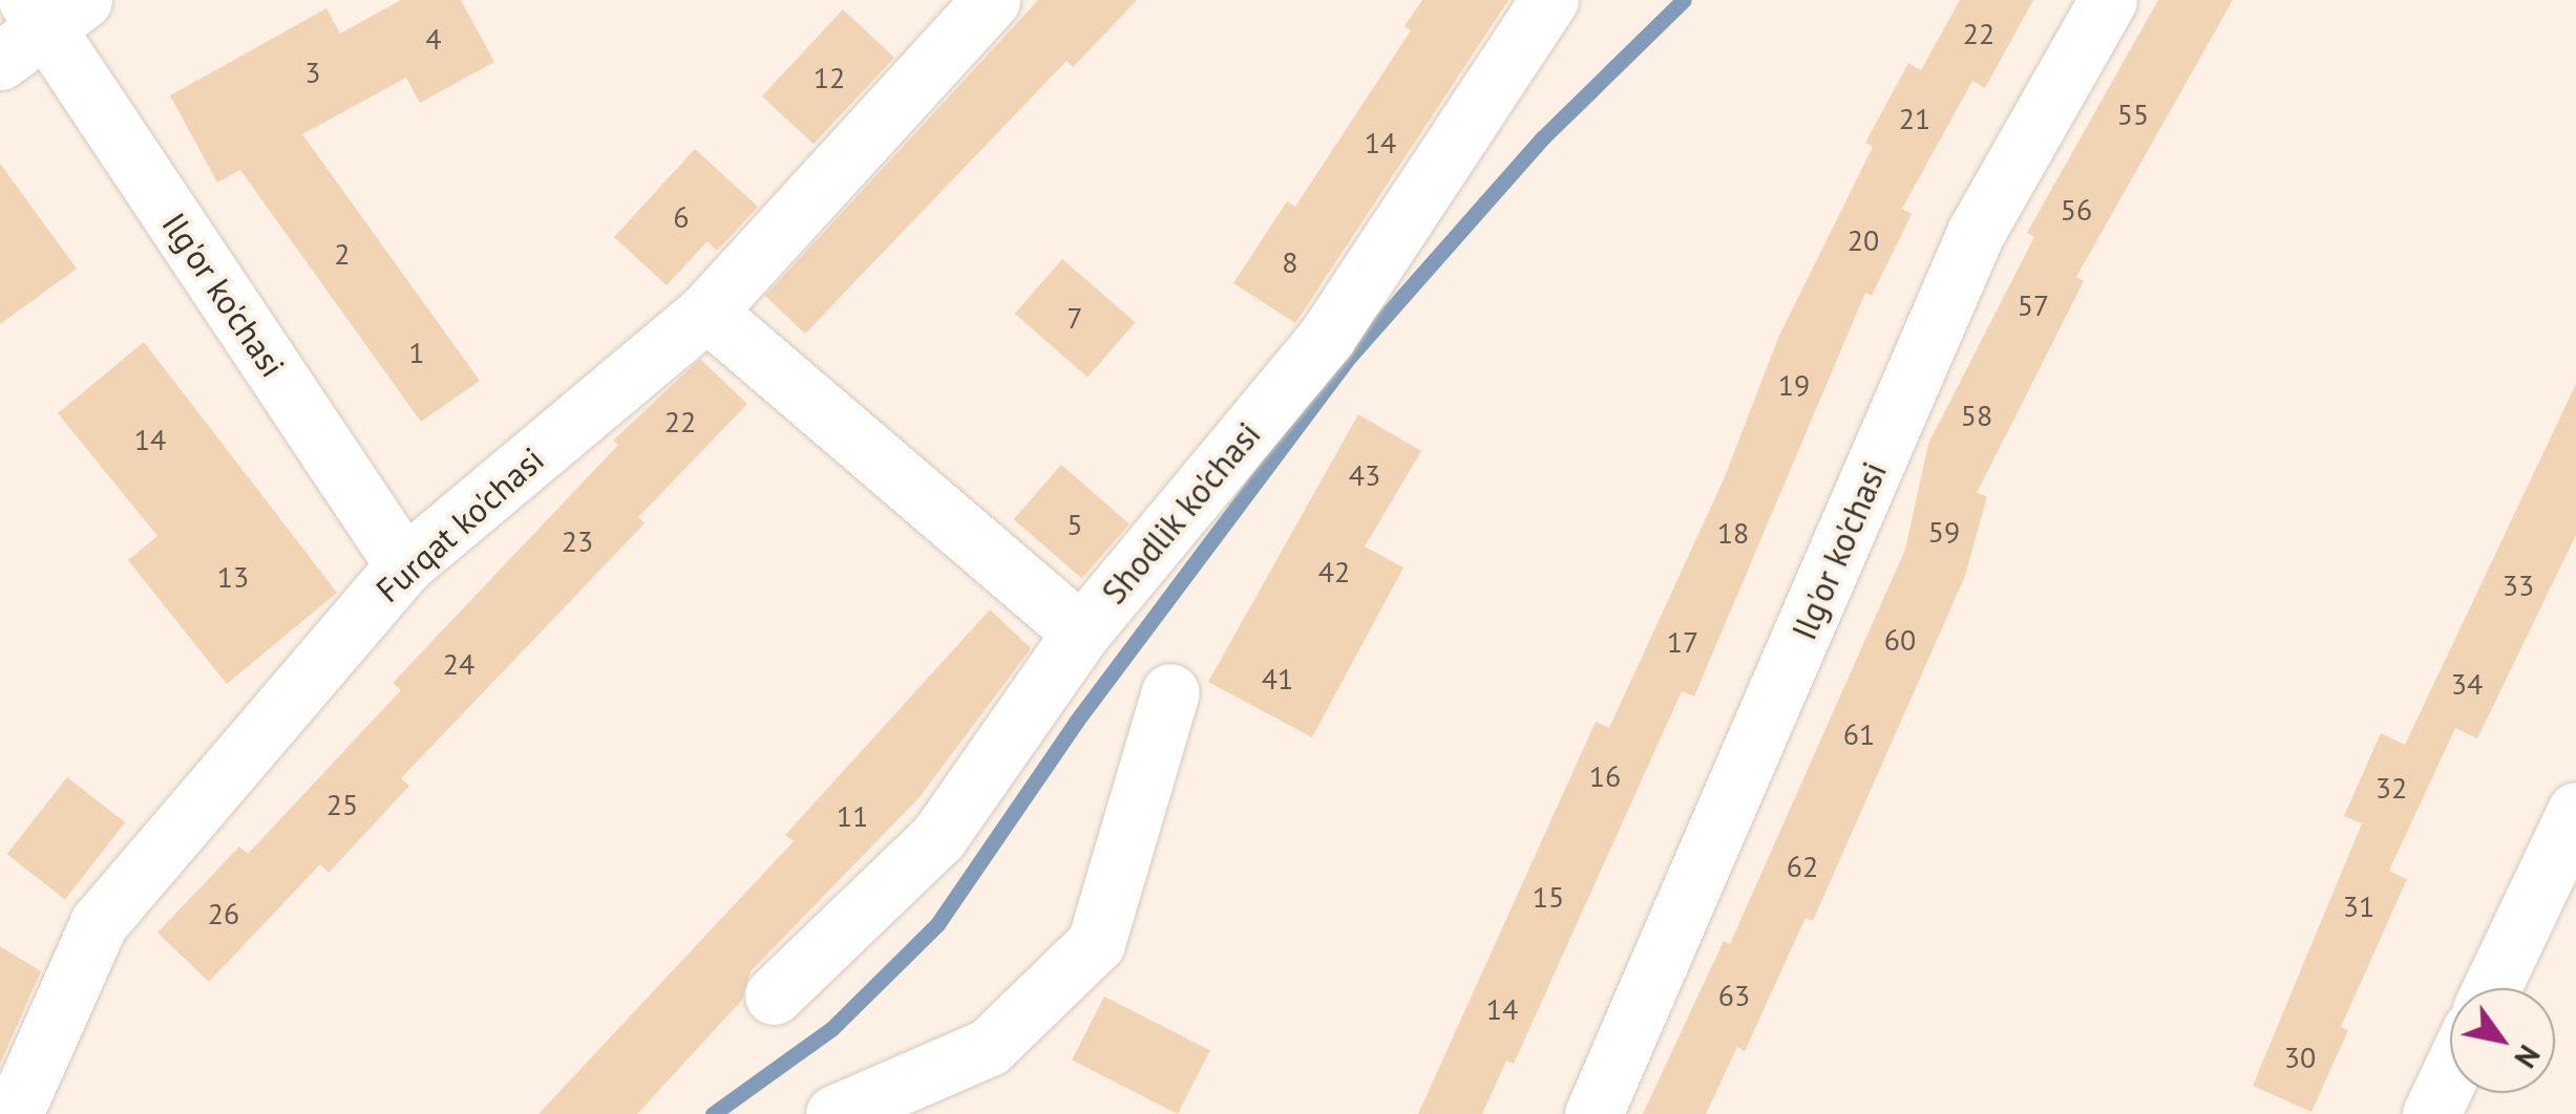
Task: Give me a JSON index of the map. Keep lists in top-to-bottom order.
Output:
{
  "streets": {
    "street": ["Ilg'or ko'chasi", "Shodlik ko'chasi", "Furqat ko'chasi"]
  },
  "crossings": [
    ["Ilg'or ko'chasi", "Furqat ko'chasi"]
  ],
  "house_numbers": [
    "22",
    "4",
    "3",
    "12",
    "55",
    "21",
    "14",
    "56",
    "6",
    "20",
    "2",
    "8",
    "57",
    "7",
    "1",
    "19",
    "58",
    "22",
    "14",
    "43",
    "5",
    "59",
    "18",
    "23",
    "42",
    "13",
    "33",
    "60",
    "17",
    "24",
    "41",
    "34",
    "61",
    "16",
    "32",
    "25",
    "11",
    "62",
    "15",
    "31",
    "26",
    "63",
    "14",
    "30"
  ],
  "north": "bottom right"
}
